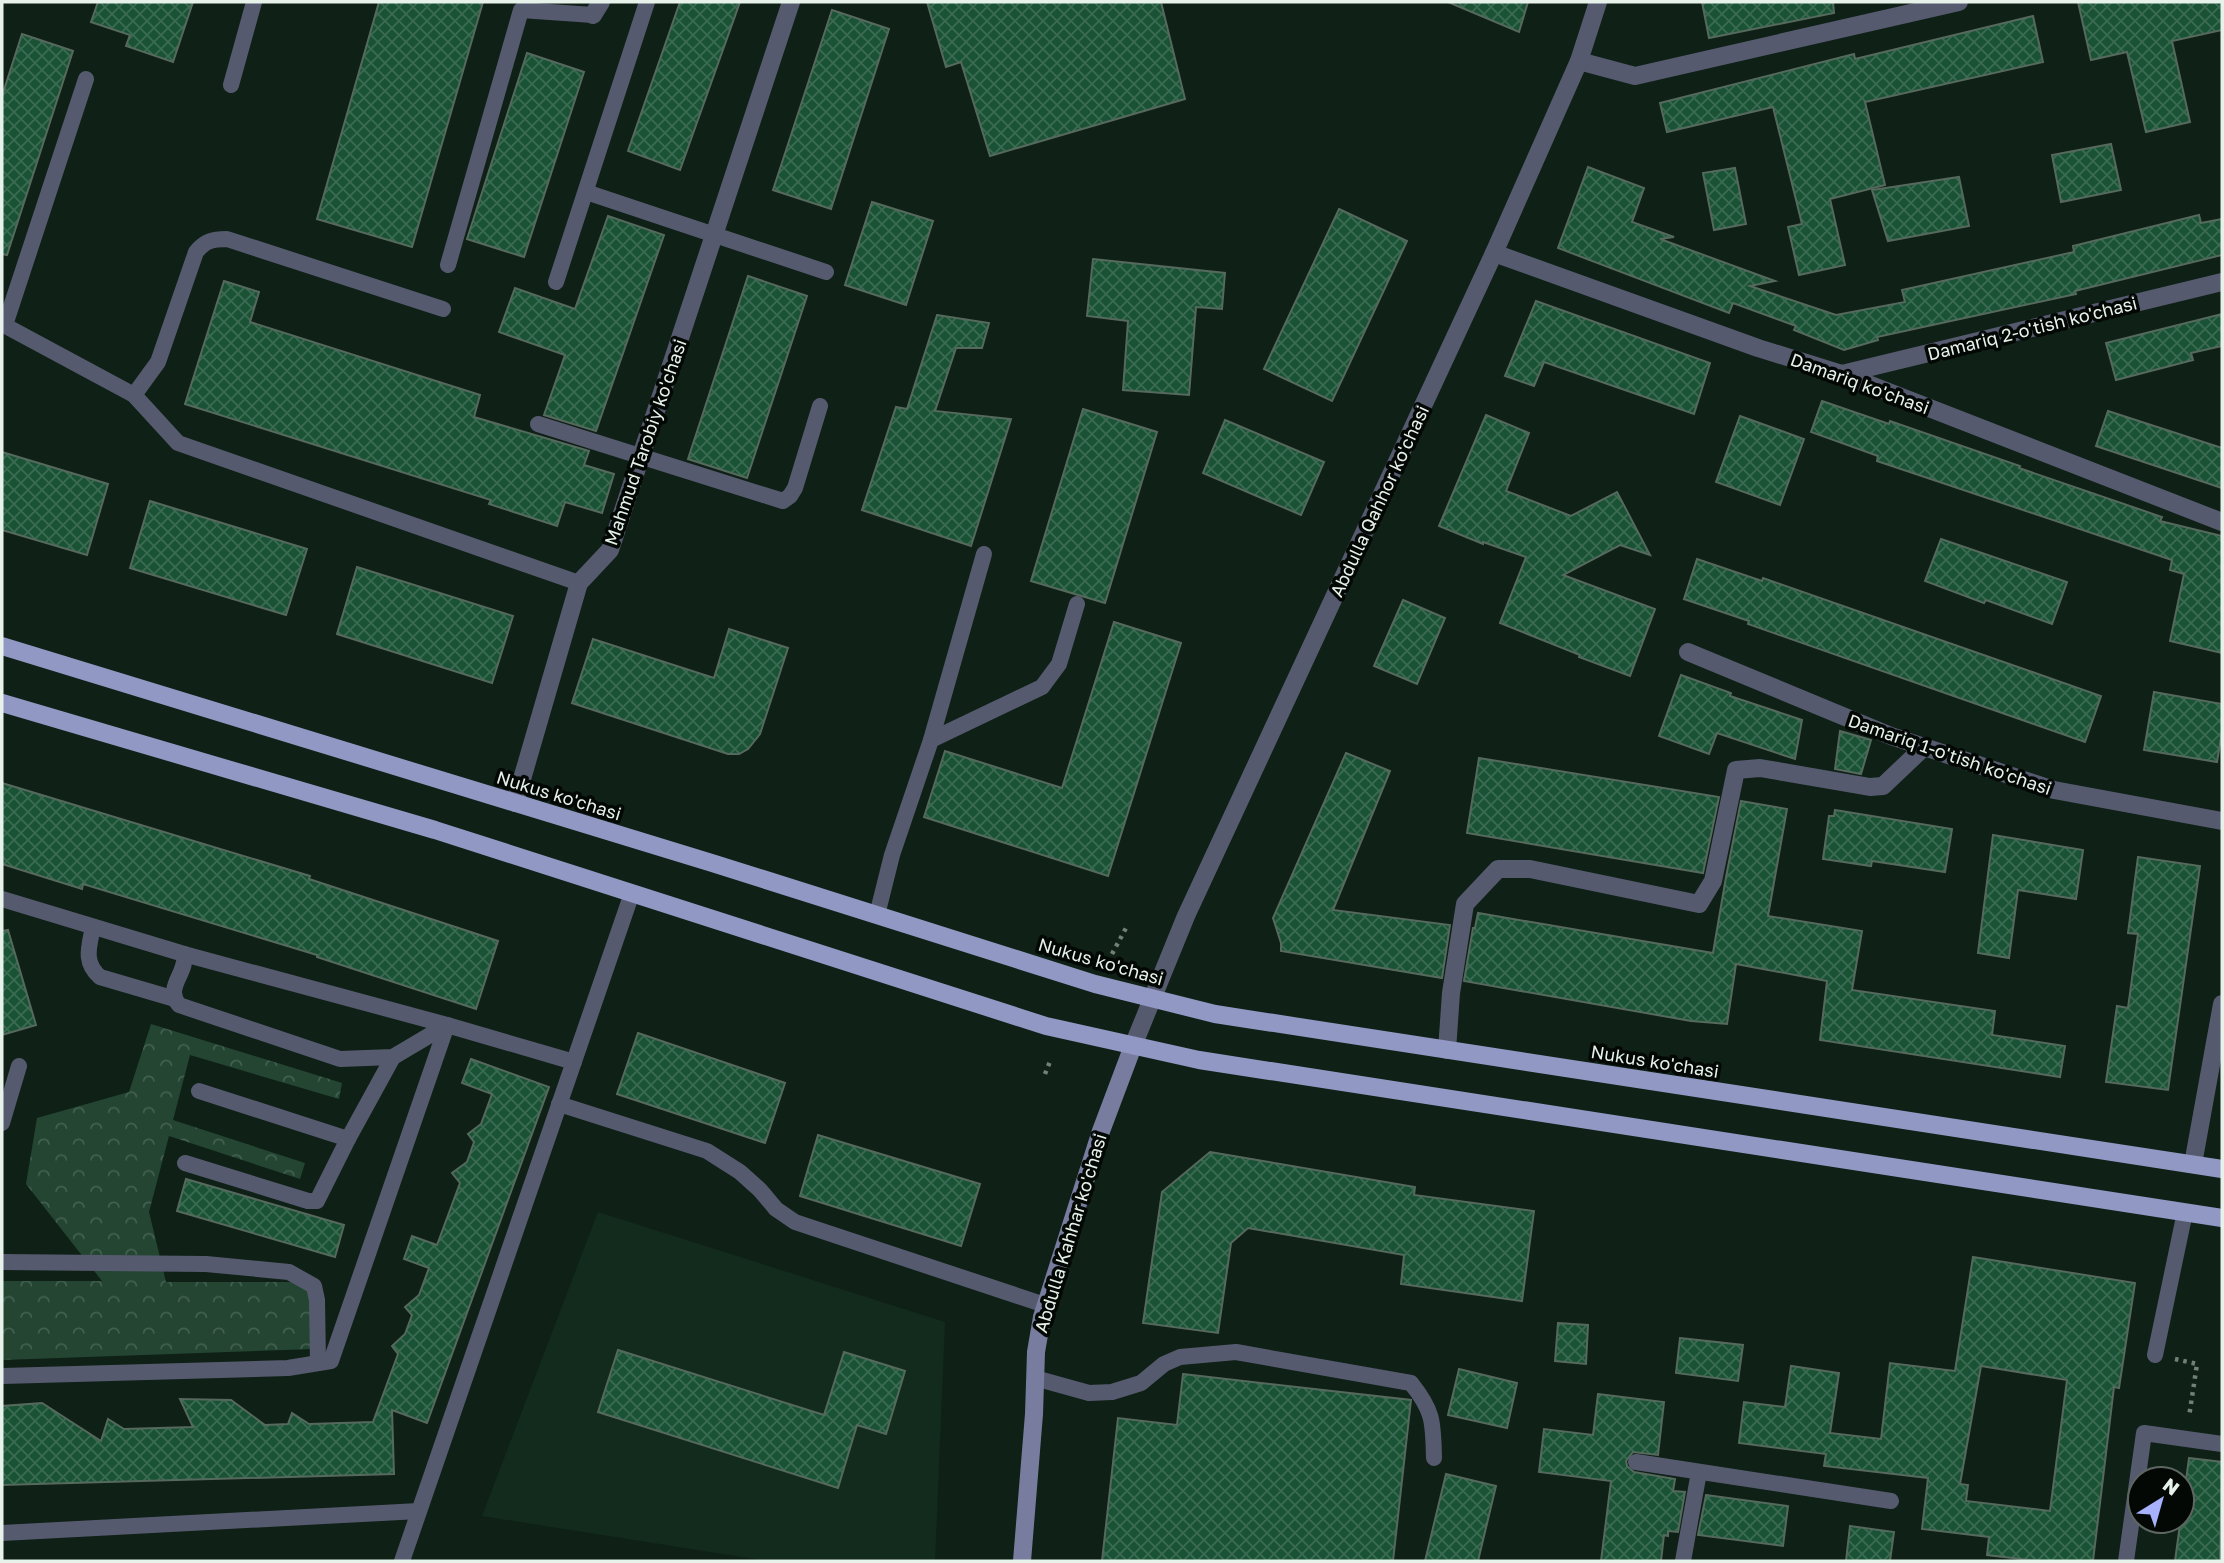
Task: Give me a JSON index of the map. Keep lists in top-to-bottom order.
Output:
{
  "streets": {
    "main road": ["Nukus ko'chasi"],
    "street": [
      "Damariq 2-o'tish ko'chasi",
      "Damariq ko'chasi",
      "Mahmud Tarobiy ko'chasi",
      "Abdulla Qahhor ko'chasi",
      "Damariq 1-o'tish ko'chasi",
      "Abdulla Kahhar ko'chasi"
    ]
  },
  "crossings": [
    ["Damariq 2-o'tish ko'chasi", "Damariq ko'chasi"],
    ["Damariq ko'chasi", "Abdulla Qahhor ko'chasi"],
    ["Mahmud Tarobiy ko'chasi", "Nukus ko'chasi"],
    ["Abdulla Qahhor ko'chasi", "Nukus ko'chasi"],
    ["Abdulla Qahhor ko'chasi", "Abdulla Kahhar ko'chasi"],
    ["Nukus ko'chasi", "Abdulla Kahhar ko'chasi"]
  ],
  "north": "top right"
}
